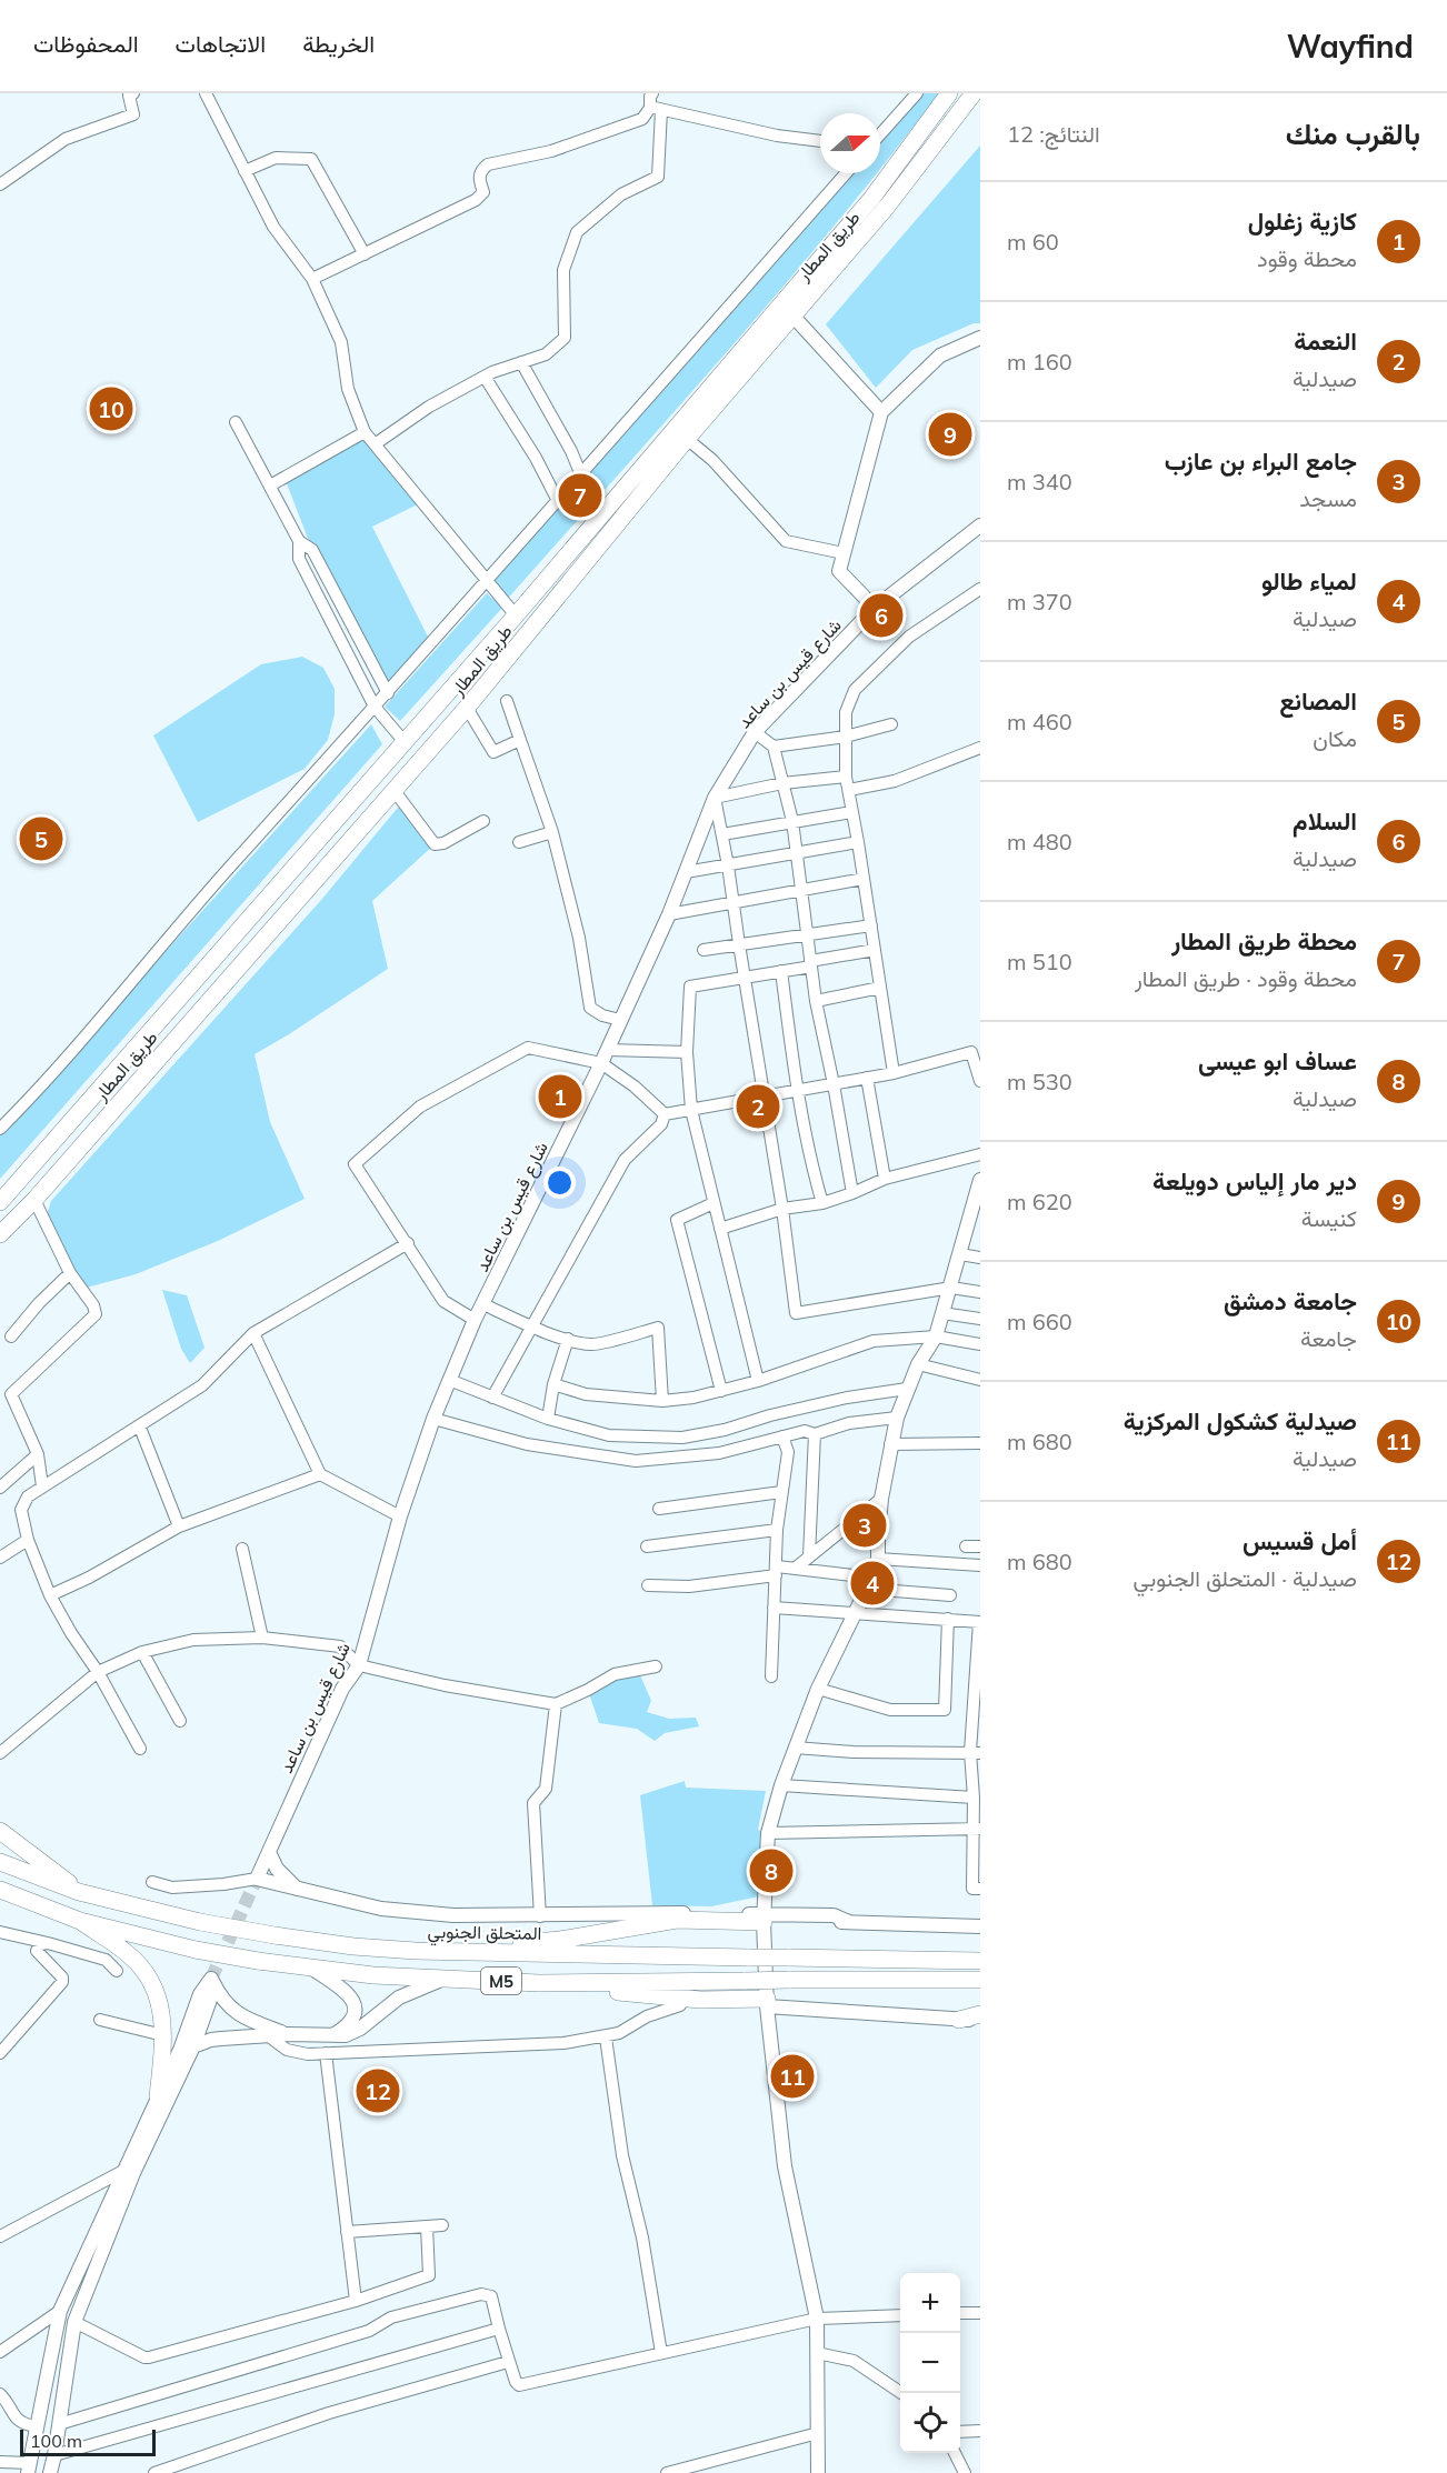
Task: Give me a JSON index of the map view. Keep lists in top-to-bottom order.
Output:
{
  "streets": {
    "highway": ["طريق المطار", "المتحلق الجنوبي", "M5"],
    "main road": ["شارع قيس بن ساعد"]
  },
  "scale_bar": "100 m",
  "north": "right",
  "page": {
    "header": "Wayfind",
    "nav": ["الخريطة", "الاتجاهات", "المحفوظات"],
    "heading": ["بالقرب منك", "النتائج: 12"],
    "list": [
      {
        "mark": "1",
        "name": "كازية زغلول",
        "note": "محطة وقود",
        "value": "60 m"
      },
      {
        "mark": "2",
        "name": "النعمة",
        "note": "صيدلية",
        "value": "160 m"
      },
      {
        "mark": "3",
        "name": "جامع البراء بن عازب",
        "note": "مسجد",
        "value": "340 m"
      },
      {
        "mark": "4",
        "name": "لمياء طالو",
        "note": "صيدلية",
        "value": "370 m"
      },
      {
        "mark": "5",
        "name": "المصانع",
        "note": "مكان",
        "value": "460 m"
      },
      {
        "mark": "6",
        "name": "السلام",
        "note": "صيدلية",
        "value": "480 m"
      },
      {
        "mark": "7",
        "name": "محطة طريق المطار",
        "note": "محطة وقود · طريق المطار",
        "value": "510 m"
      },
      {
        "mark": "8",
        "name": "عساف ابو عيسى",
        "note": "صيدلية",
        "value": "530 m"
      },
      {
        "mark": "9",
        "name": "دير مار إلياس دويلعة",
        "note": "كنيسة",
        "value": "620 m"
      },
      {
        "mark": "10",
        "name": "جامعة دمشق",
        "note": "جامعة",
        "value": "660 m"
      },
      {
        "mark": "11",
        "name": "صيدلية كشكول المركزية",
        "note": "صيدلية",
        "value": "680 m"
      },
      {
        "mark": "12",
        "name": "أمل قسيس",
        "note": "صيدلية · المتحلق الجنوبي",
        "value": "680 m"
      }
    ],
    "pins": [
      "10",
      "9",
      "7",
      "6",
      "5",
      "1",
      "2",
      "3",
      "4",
      "8",
      "11",
      "12"
    ],
    "map_buttons": ["+", "−"],
    "scale": "100 m"
  }
}
